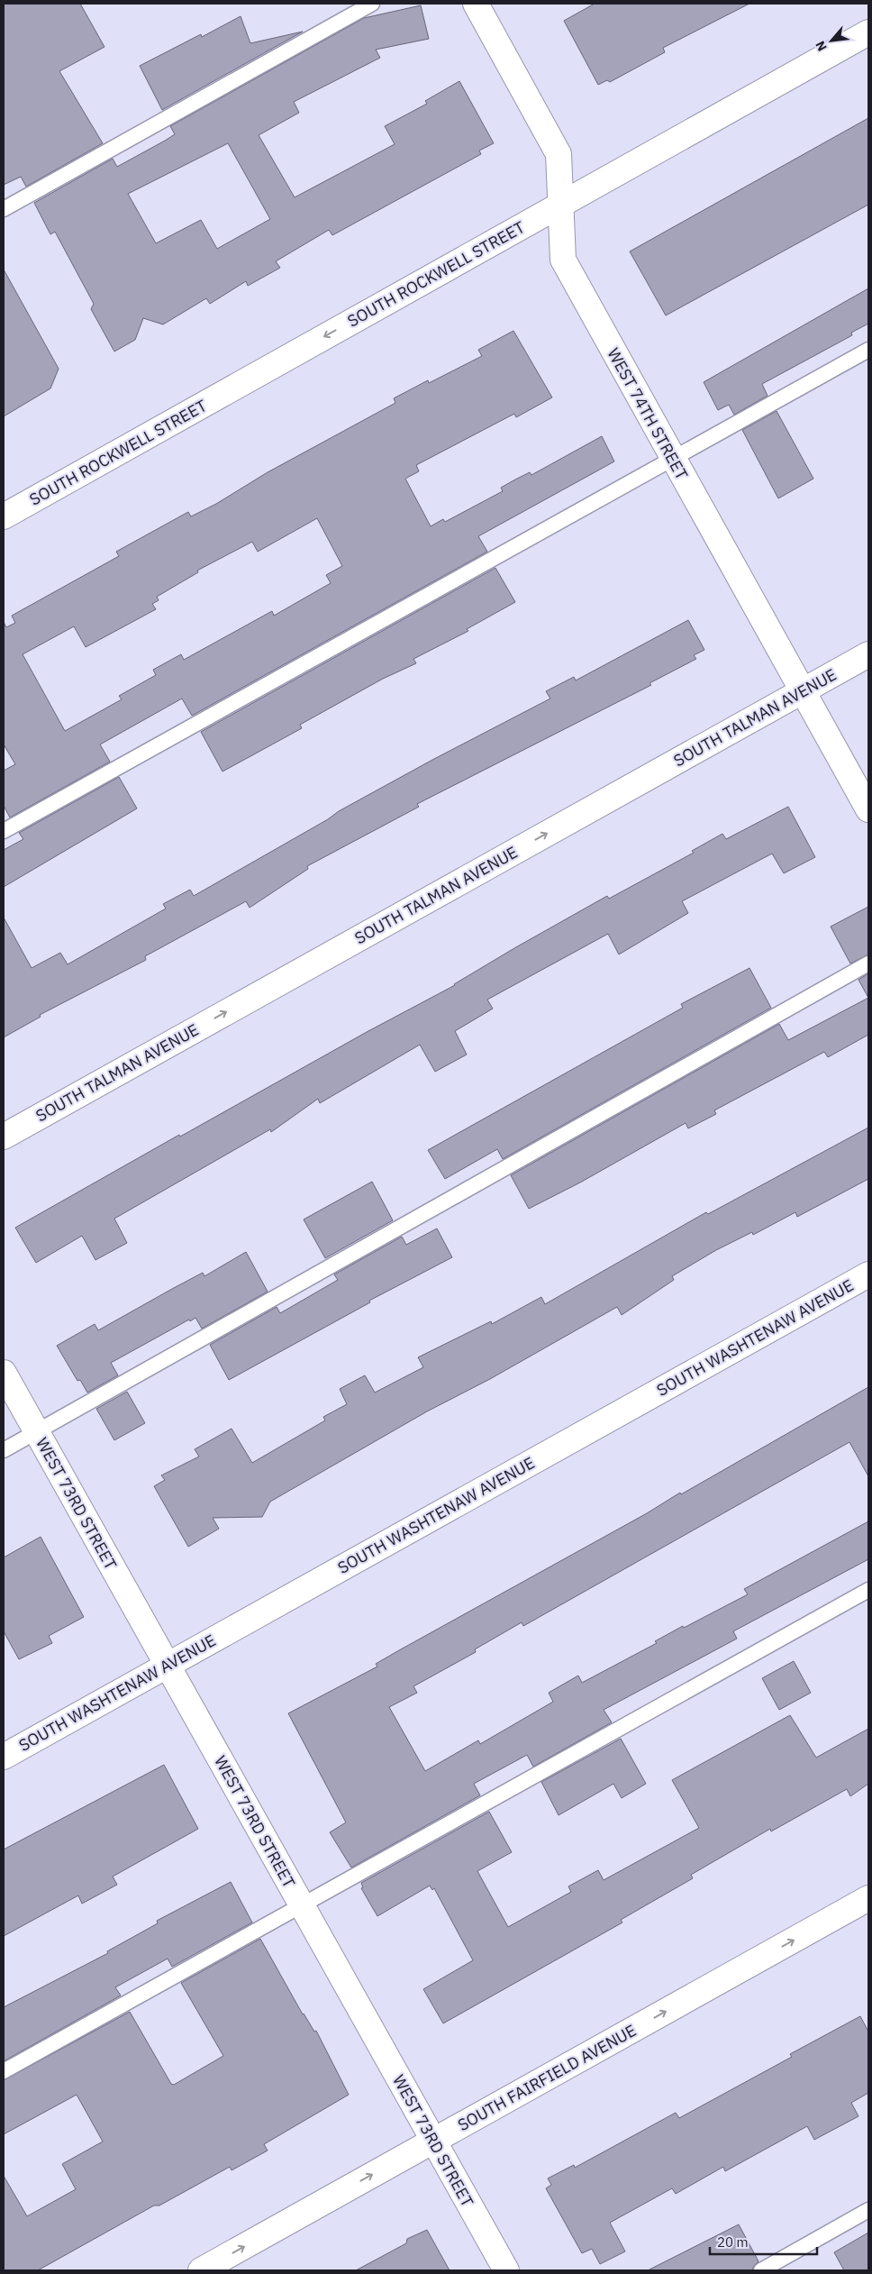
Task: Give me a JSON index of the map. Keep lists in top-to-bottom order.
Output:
{
  "streets": {
    "street": [
      "SOUTH ROCKWELL STREET",
      "WEST 74TH STREET",
      "SOUTH TALMAN AVENUE",
      "SOUTH WASHTENAW AVENUE",
      "WEST 73RD STREET",
      "SOUTH FAIRFIELD AVENUE"
    ]
  },
  "crossings": [
    ["SOUTH ROCKWELL STREET", "WEST 74TH STREET"],
    ["WEST 74TH STREET", "SOUTH TALMAN AVENUE"],
    ["SOUTH WASHTENAW AVENUE", "WEST 73RD STREET"],
    ["WEST 73RD STREET", "SOUTH FAIRFIELD AVENUE"]
  ],
  "one_way": ["SOUTH ROCKWELL STREET", "SOUTH TALMAN AVENUE", "SOUTH FAIRFIELD AVENUE"],
  "scale_bar": "20 m",
  "north": "bottom left"
}
